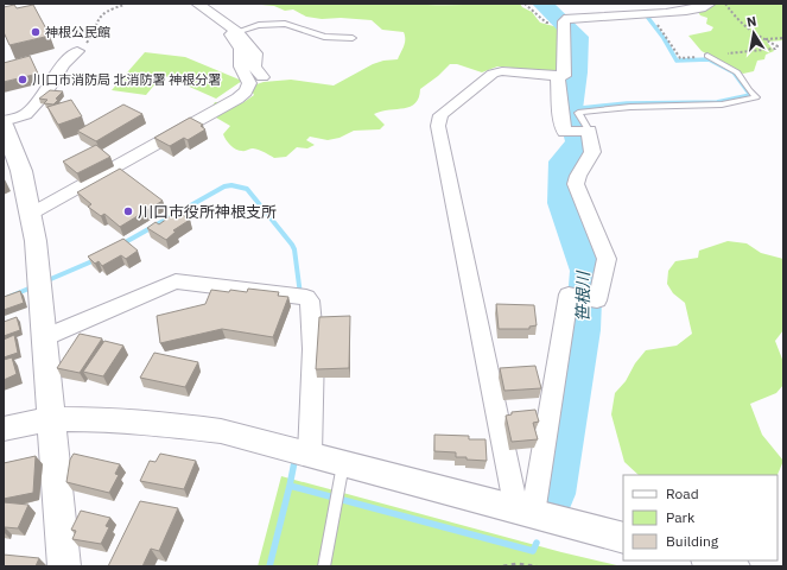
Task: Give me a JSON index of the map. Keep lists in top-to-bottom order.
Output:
{
  "water": ["笹根川"],
  "places": ["神根公民館", "川口市消防局 北消防署 神根分署", "川口市役所神根支所"],
  "legend": ["Road", "Park", "Building"],
  "north": "top"
}
